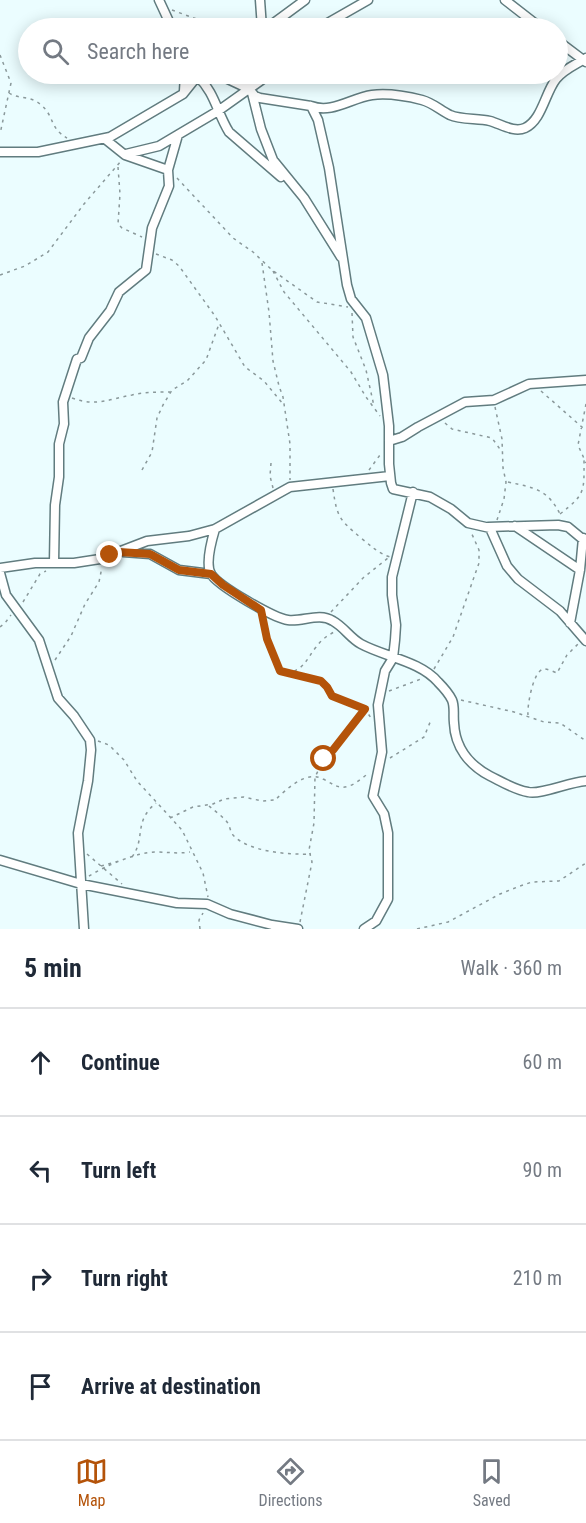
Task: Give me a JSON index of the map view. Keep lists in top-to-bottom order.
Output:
{
  "page": {
    "search": "Search here",
    "heading": ["5 min", "Walk · 360 m"],
    "list": [
      ["Continue", "60 m"],
      ["Turn left", "90 m"],
      ["Turn right", "210 m"],
      "Arrive at destination"
    ],
    "nav": ["Map", "Directions", "Saved"]
  }
}
